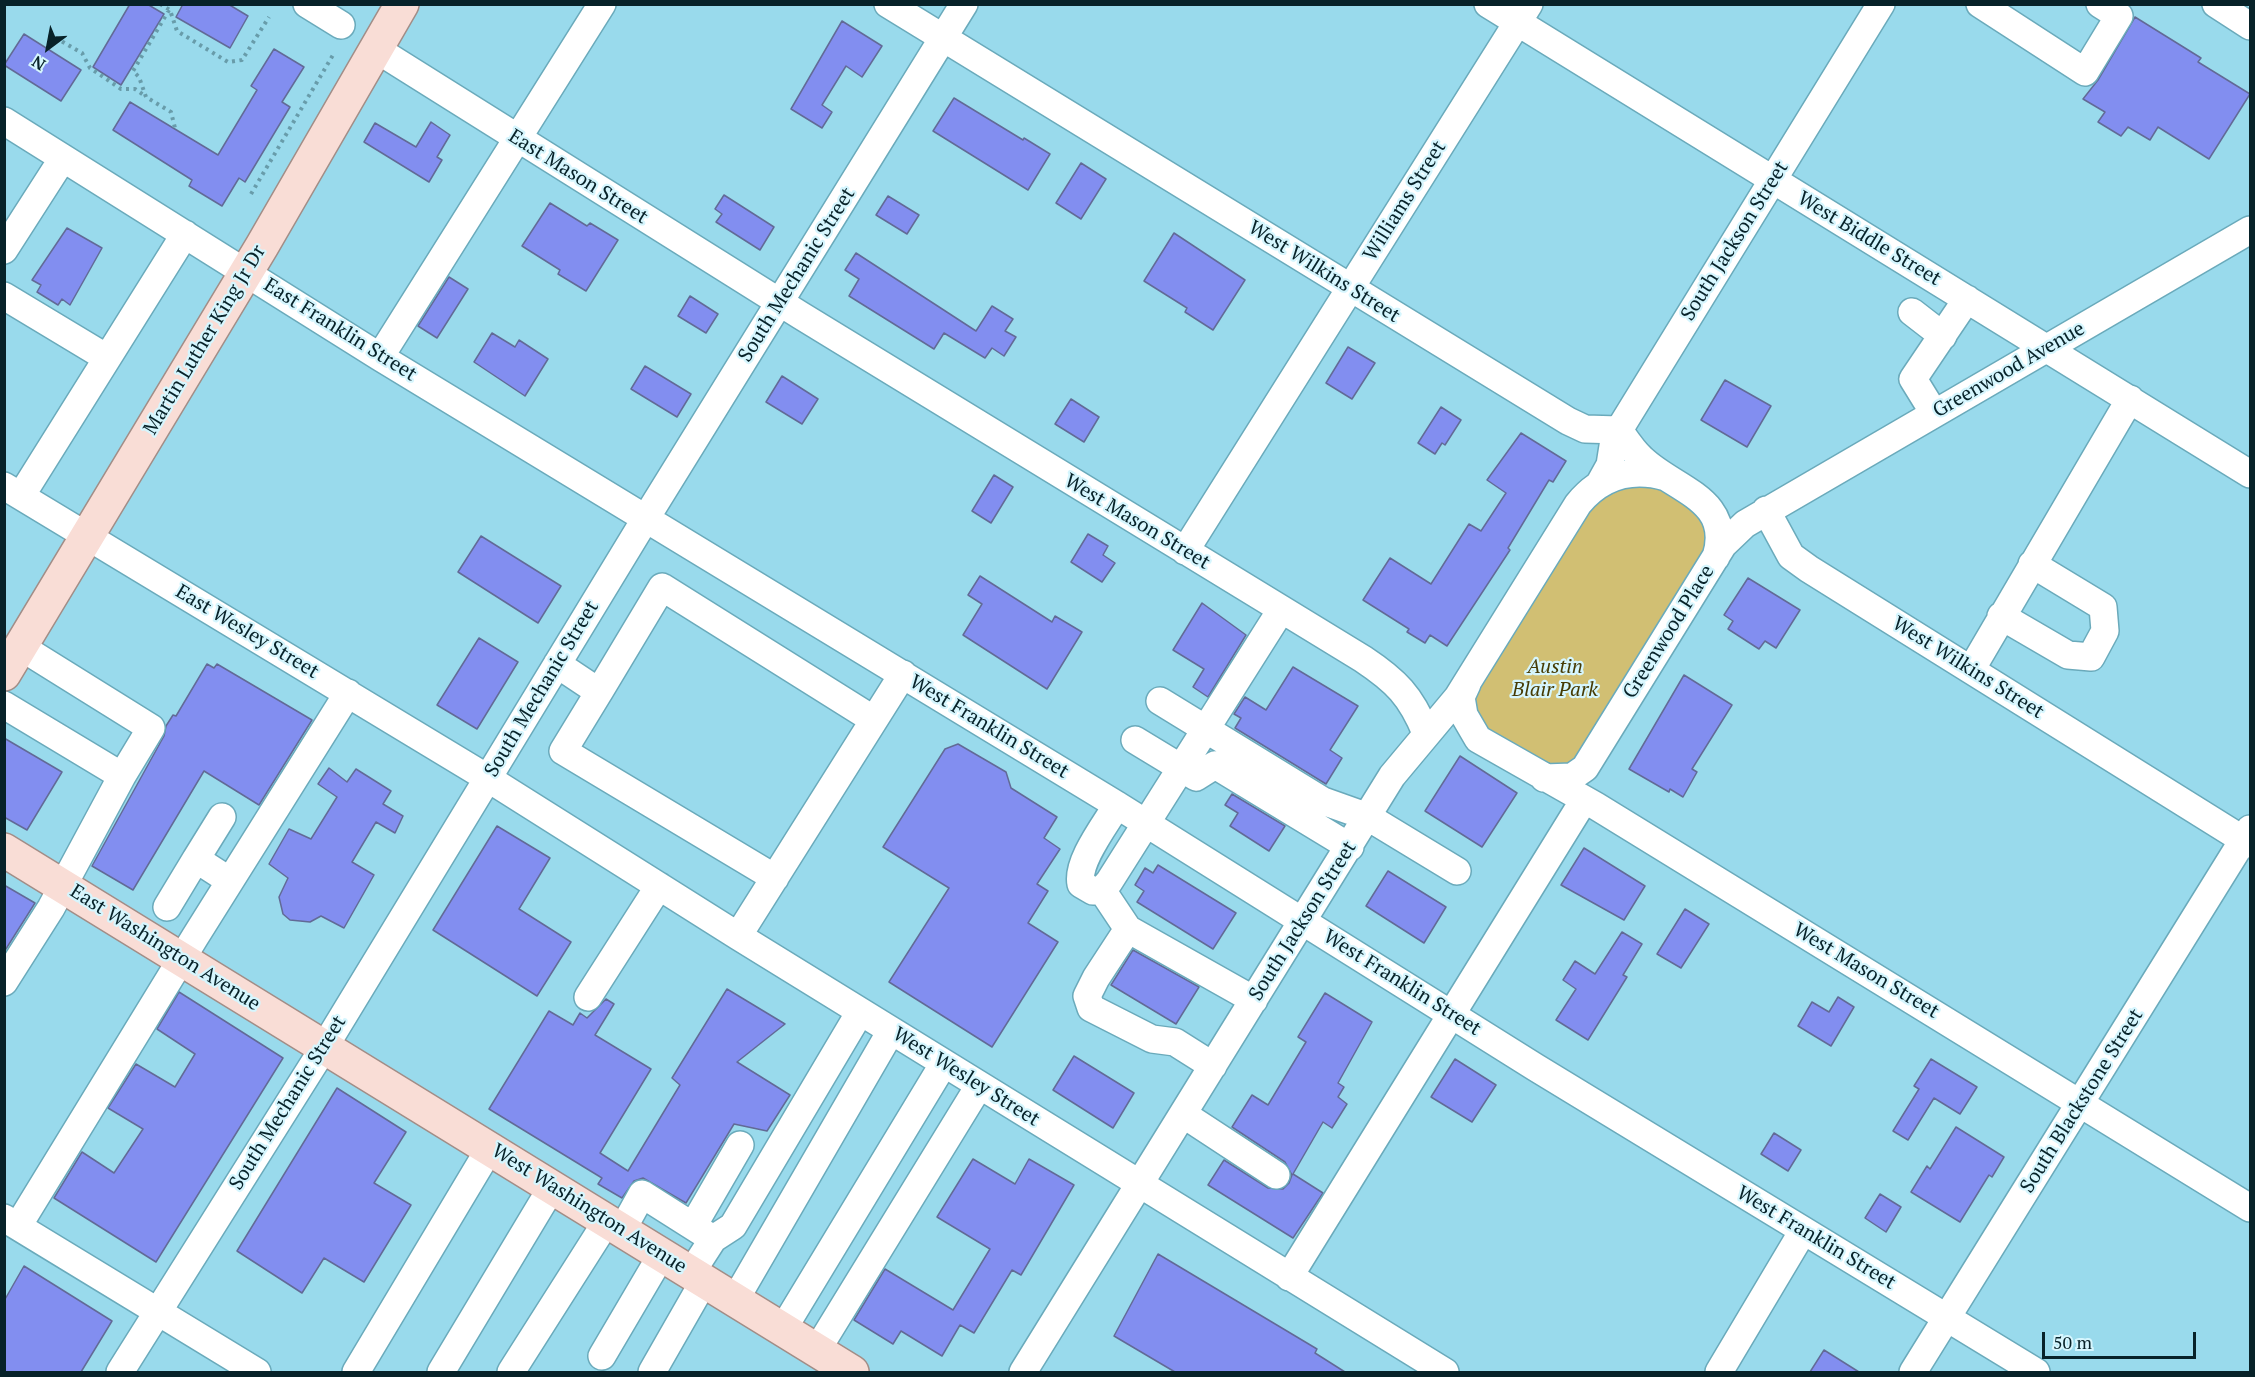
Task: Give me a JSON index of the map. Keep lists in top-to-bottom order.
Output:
{
  "streets": {
    "main road": ["Martin Luther King Jr Dr", "East Washington Avenue", "West Washington Avenue"],
    "street": [
      "East Mason Street",
      "Williams Street",
      "West Biddle Street",
      "South Jackson Street",
      "West Wilkins Street",
      "South Mechanic Street",
      "East Franklin Street",
      "Greenwood Avenue",
      "West Mason Street",
      "East Wesley Street",
      "Greenwood Place",
      "West Franklin Street",
      "West Wesley Street",
      "South Blackstone Street"
    ]
  },
  "crossings": [
    ["East Mason Street", "South Mechanic Street"],
    ["East Mason Street", "Martin Luther King Jr Dr"],
    ["East Mason Street", "West Mason Street"],
    ["Williams Street", "West Biddle Street"],
    ["Williams Street", "West Wilkins Street"],
    ["Williams Street", "West Mason Street"],
    ["West Biddle Street", "South Jackson Street"],
    ["West Biddle Street", "Greenwood Avenue"],
    ["South Jackson Street", "West Wilkins Street"],
    ["South Jackson Street", "West Mason Street"],
    ["South Jackson Street", "West Franklin Street"],
    ["South Jackson Street", "West Wesley Street"],
    ["West Wilkins Street", "South Mechanic Street"],
    ["West Wilkins Street", "Greenwood Avenue"],
    ["West Wilkins Street", "Greenwood Place"],
    ["West Wilkins Street", "South Blackstone Street"],
    ["South Mechanic Street", "East Franklin Street"],
    ["South Mechanic Street", "West Mason Street"],
    ["South Mechanic Street", "East Wesley Street"],
    ["South Mechanic Street", "West Franklin Street"],
    ["South Mechanic Street", "East Washington Avenue"],
    ["South Mechanic Street", "West Wesley Street"],
    ["South Mechanic Street", "West Washington Avenue"],
    ["East Franklin Street", "Martin Luther King Jr Dr"],
    ["East Franklin Street", "West Franklin Street"],
    ["Martin Luther King Jr Dr", "East Wesley Street"],
    ["Greenwood Avenue", "Greenwood Place"],
    ["West Mason Street", "South Blackstone Street"],
    ["East Wesley Street", "West Wesley Street"],
    ["West Franklin Street", "South Blackstone Street"],
    ["East Washington Avenue", "West Washington Avenue"]
  ],
  "parks": ["Austin Blair Park"],
  "scale_bar": "50 m",
  "north": "bottom left"
}
